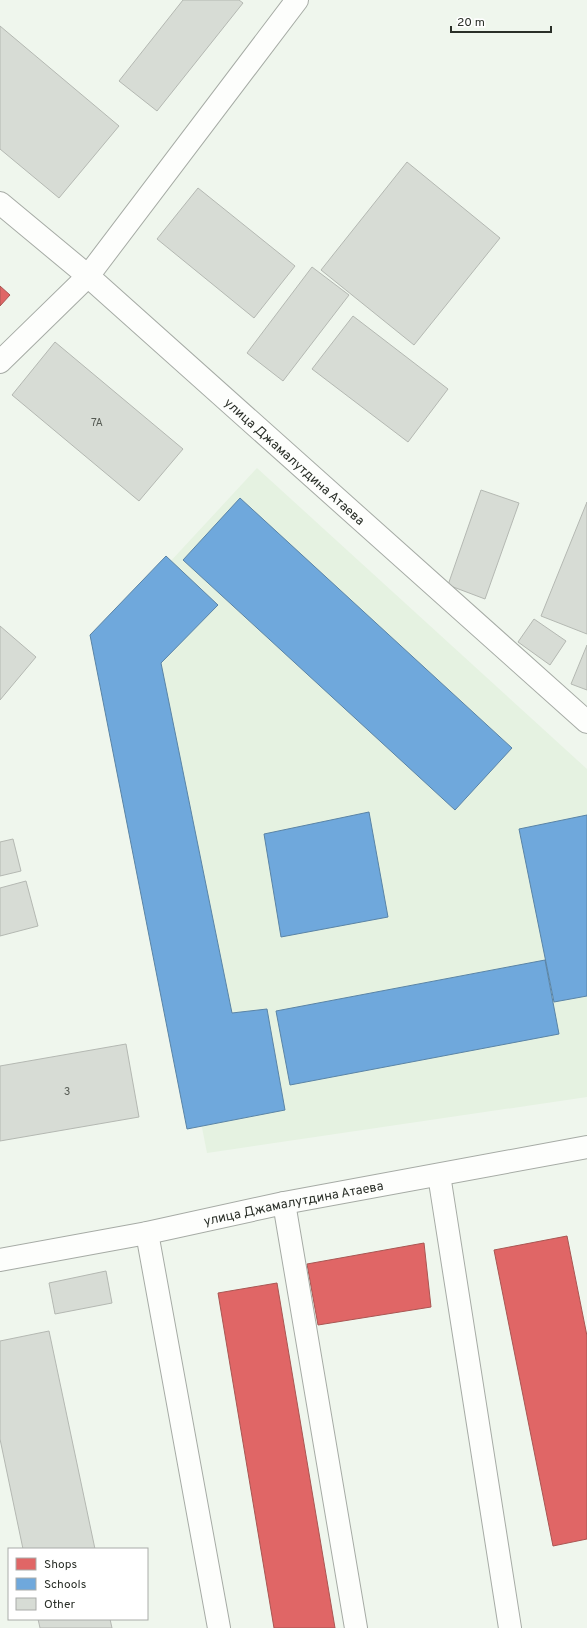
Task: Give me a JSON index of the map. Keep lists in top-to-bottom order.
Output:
{
  "streets": {
    "street": ["улица Джамалутдина Атаева"]
  },
  "house_numbers": ["7А", "3"],
  "legend": ["Shops", "Schools", "Other"],
  "scale_bar": "20 m"
}
